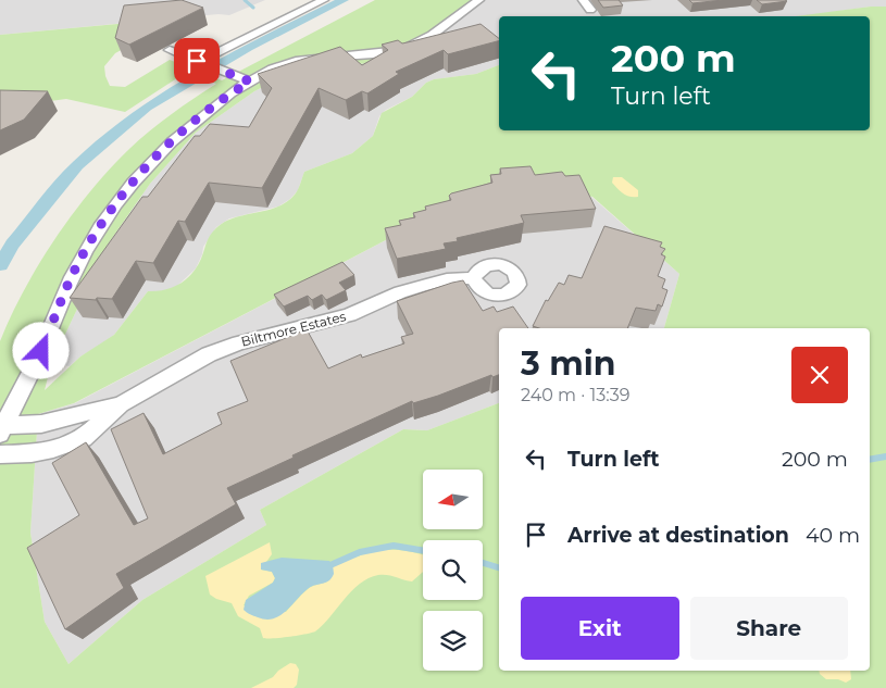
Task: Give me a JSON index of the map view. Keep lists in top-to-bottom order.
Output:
{
  "streets": {
    "street": ["Biltmore Estates"]
  },
  "north": "left",
  "page": {
    "turn": ["200 m", "Turn left"],
    "heading": ["3 min", "240 m · 13:39"],
    "list": [
      {
        "name": "Turn left",
        "value": "200 m"
      },
      {
        "name": "Arrive at destination",
        "value": "40 m"
      }
    ],
    "buttons": ["Exit", "Share"]
  }
}
